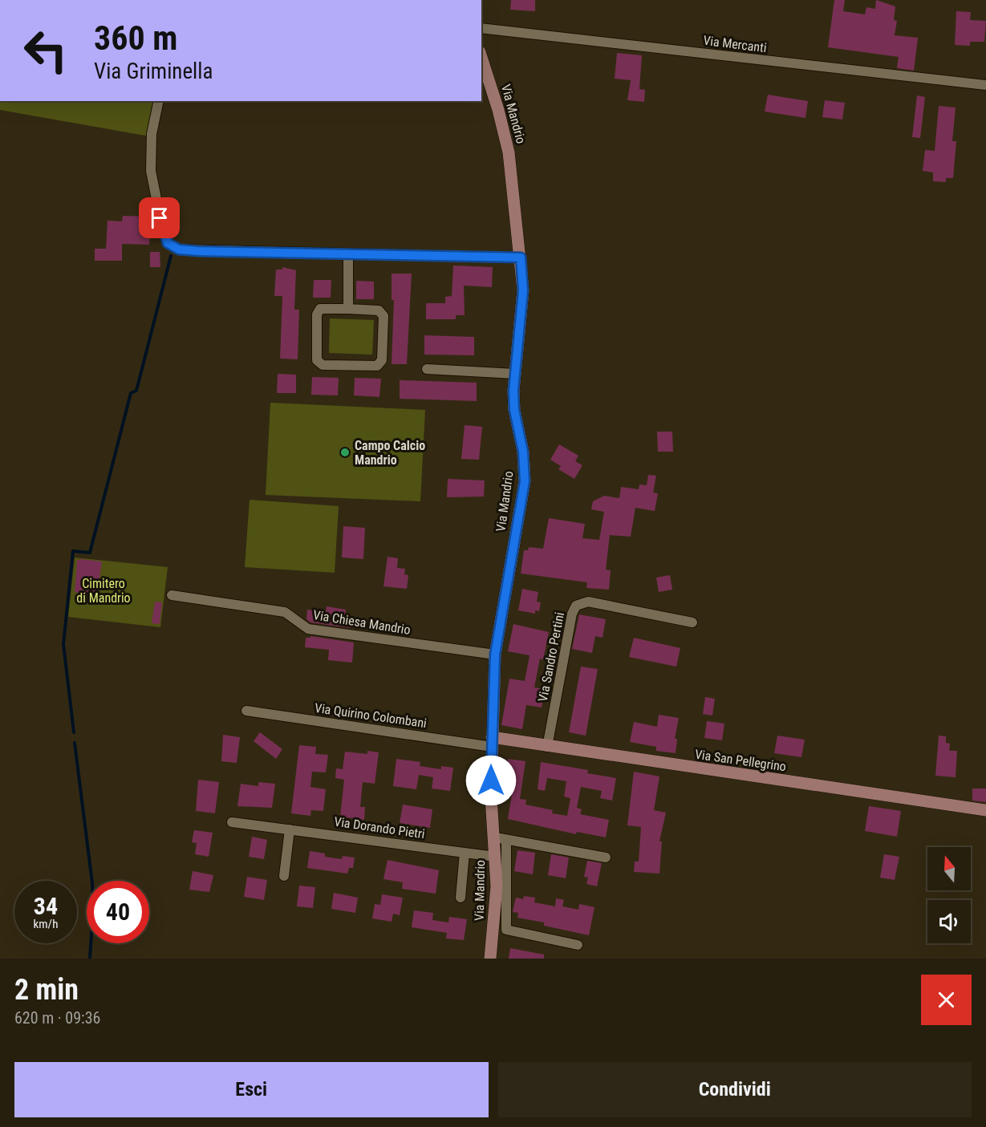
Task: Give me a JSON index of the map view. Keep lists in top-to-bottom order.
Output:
{
  "streets": {
    "street": [
      "Via Mercanti",
      "Via Mandrio",
      "Via Chiesa Mandrio",
      "Via Sandro Pertini",
      "Via Quirino Colombani",
      "Via San Pellegrino",
      "Via Dorando Pietri"
    ]
  },
  "crossings": [
    ["Via Mandrio", "Via Chiesa Mandrio"],
    ["Via Mandrio", "Via Quirino Colombani"],
    ["Via Mandrio", "Via San Pellegrino"],
    ["Via Mandrio", "Via Dorando Pietri"],
    ["Via Sandro Pertini", "Via San Pellegrino"],
    ["Via Quirino Colombani", "Via San Pellegrino"]
  ],
  "parks": ["Cimitero di Mandrio"],
  "places": ["Campo Calcio Mandrio"],
  "north": "top",
  "page": {
    "turn": ["360 m", "Via Griminella"],
    "speed": "34 km/h",
    "limit": "40",
    "heading": ["2 min", "620 m · 09:36"],
    "buttons": ["Esci", "Condividi"]
  }
}
